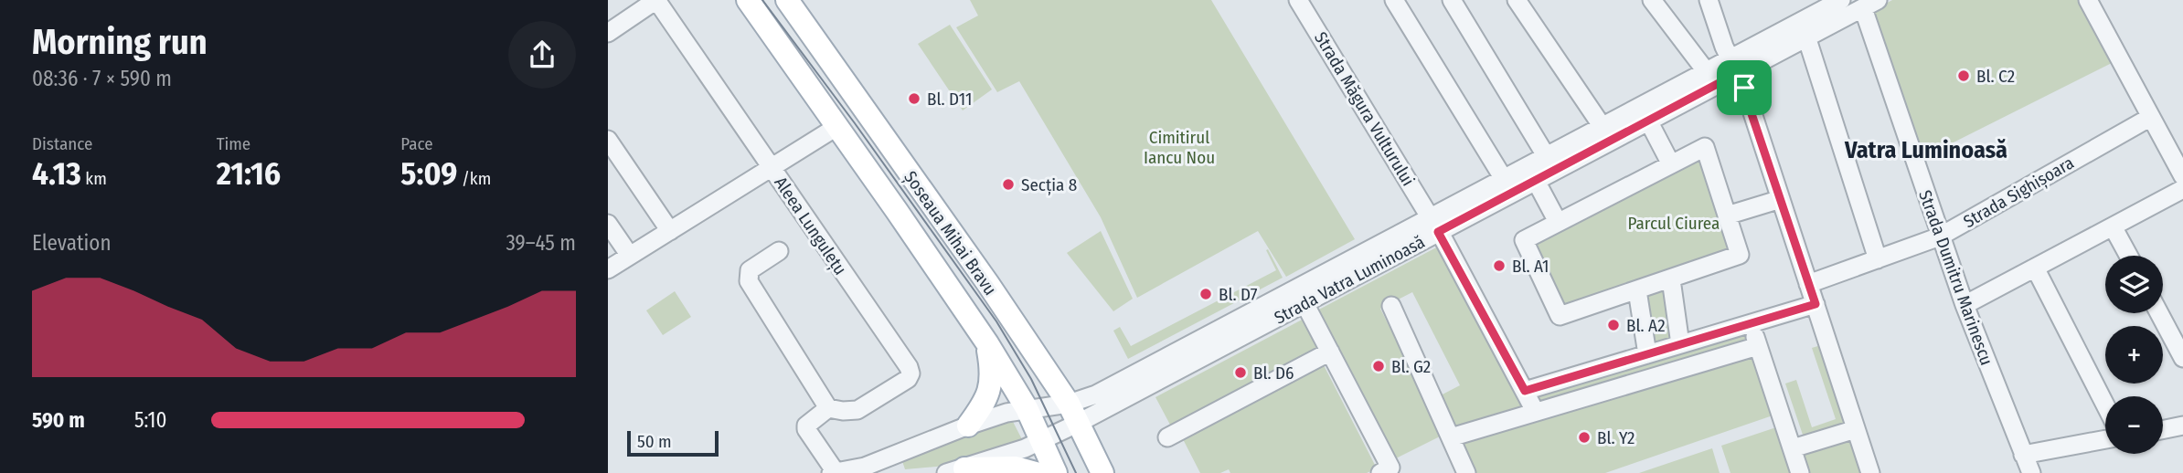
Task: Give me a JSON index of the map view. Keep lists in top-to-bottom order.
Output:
{
  "streets": {
    "main road": ["Șoseaua Mihai Bravu"],
    "street": [
      "Strada Măgura Vulturului",
      "Strada Sighișoara",
      "Aleea Lungulețu",
      "Strada Dumitru Marinescu",
      "Strada Vatra Luminoasă"
    ]
  },
  "crossings": [
    ["Strada Măgura Vulturului", "Strada Vatra Luminoasă"],
    ["Strada Sighișoara", "Strada Dumitru Marinescu"],
    ["Șoseaua Mihai Bravu", "Strada Vatra Luminoasă"],
    ["Strada Dumitru Marinescu", "Strada Vatra Luminoasă"]
  ],
  "districts": ["Vatra Luminoasă"],
  "parks": ["Cimitirul Iancu Nou", "Parcul Ciurea"],
  "places": [
    "Bl. C2",
    "Bl. D11",
    "Secția 8",
    "Bl. A1",
    "Bl. D7",
    "Bl. A2",
    "Bl. G2",
    "Bl. D6",
    "Bl. Y2"
  ],
  "scale_bar": "50 m",
  "page": {
    "heading": ["Morning run", "08:36 · 7 × 590 m"],
    "stats": [
      ["Distance", "4.13 km"],
      ["Time", "21:16"],
      ["Pace", "5:09 /km"]
    ],
    "chart": ["Elevation", "39–45 m"],
    "map_buttons": ["+", "−"],
    "list": [
      {
        "name": "590 m",
        "note": "5:10"
      }
    ],
    "scale": "50 m"
  }
}
